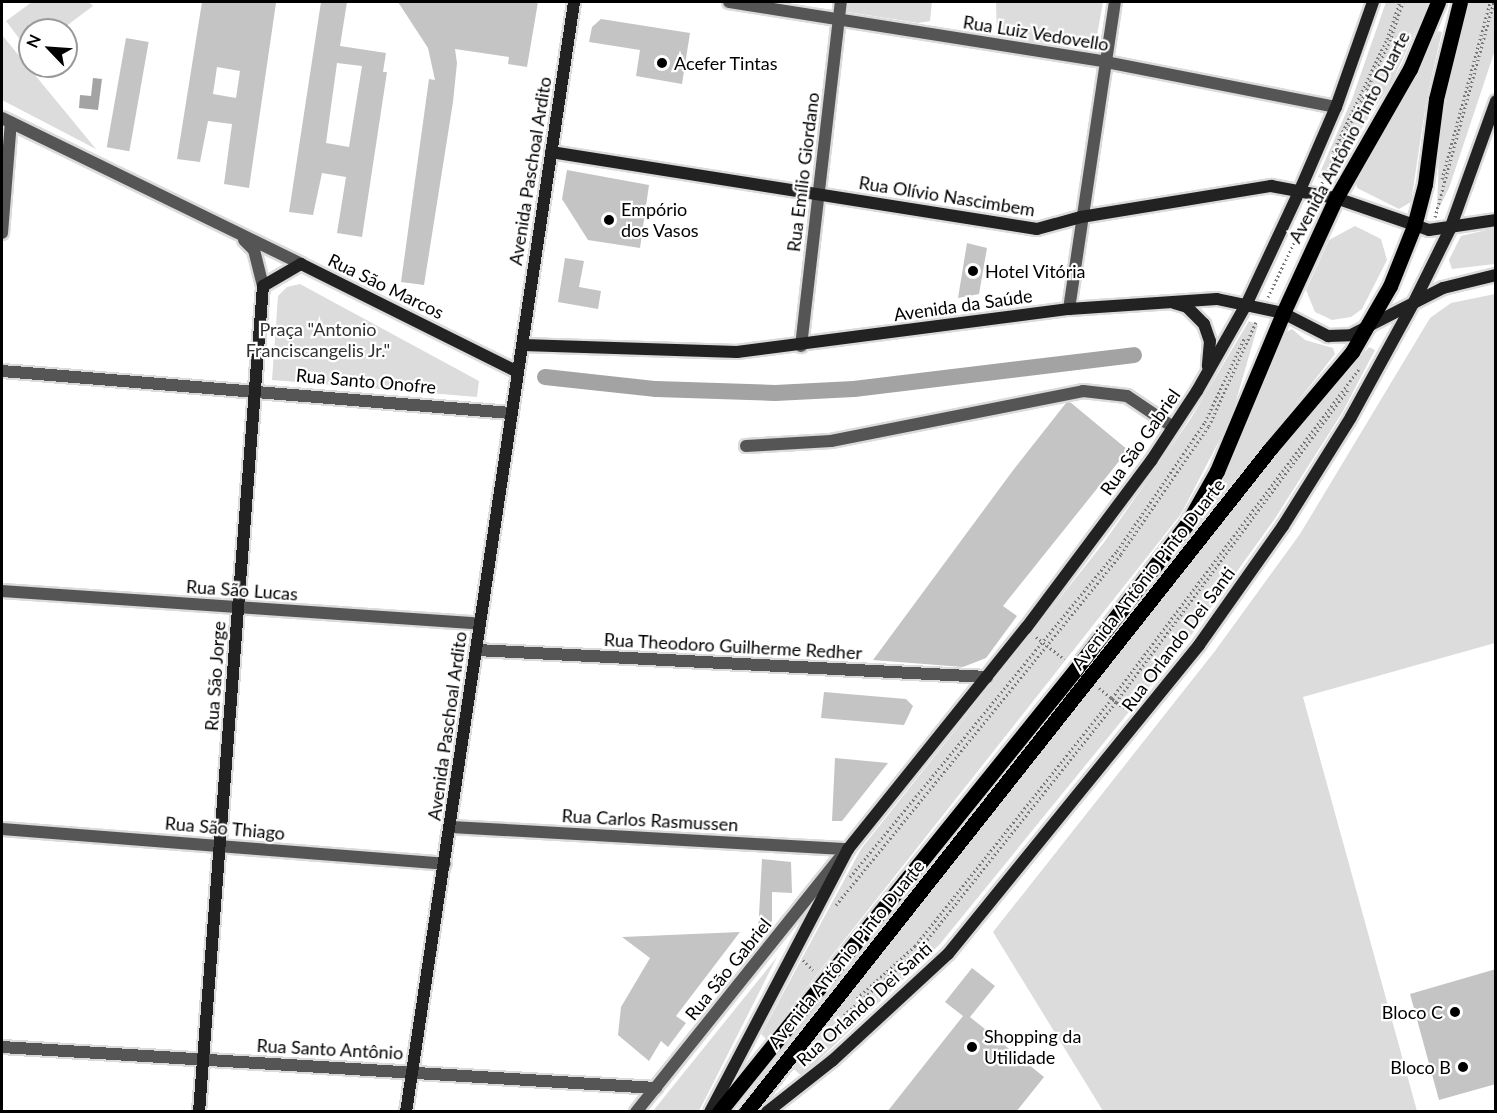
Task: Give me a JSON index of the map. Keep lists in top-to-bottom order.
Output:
{
  "streets": {
    "main road": [
      "Avenida Antônio Pinto Duarte",
      "Avenida Paschoal Ardito",
      "Rua Olívio Nascimbem",
      "Rua São Marcos",
      "Avenida da Saúde",
      "Rua São Gabriel",
      "Rua Orlando Dei Santi",
      "Rua São Jorge"
    ],
    "street": [
      "Rua Luiz Vedovello",
      "Rua Emílio Giordano",
      "Rua Santo Onofre",
      "Rua São Lucas",
      "Rua Theodoro Guilherme Redher",
      "Rua Carlos Rasmussen",
      "Rua São Thiago",
      "Rua Santo Antônio"
    ]
  },
  "crossings": [
    ["Rua Luiz Vedovello", "Rua Emílio Giordano"],
    ["Rua Luiz Vedovello", "Rua São Gabriel"],
    ["Avenida Antônio Pinto Duarte", "Rua Olívio Nascimbem"],
    ["Avenida Antônio Pinto Duarte", "Avenida da Saúde"],
    ["Avenida Paschoal Ardito", "Rua Olívio Nascimbem"],
    ["Avenida Paschoal Ardito", "Rua São Marcos"],
    ["Avenida Paschoal Ardito", "Avenida da Saúde"],
    ["Avenida Paschoal Ardito", "Rua Santo Onofre"],
    ["Avenida Paschoal Ardito", "Rua São Lucas"],
    ["Avenida Paschoal Ardito", "Rua Theodoro Guilherme Redher"],
    ["Avenida Paschoal Ardito", "Rua Carlos Rasmussen"],
    ["Avenida Paschoal Ardito", "Rua São Thiago"],
    ["Avenida Paschoal Ardito", "Rua Santo Antônio"],
    ["Rua Emílio Giordano", "Rua Olívio Nascimbem"],
    ["Rua Emílio Giordano", "Avenida da Saúde"],
    ["Rua Olívio Nascimbem", "Rua São Gabriel"],
    ["Rua São Marcos", "Rua São Jorge"],
    ["Avenida da Saúde", "Rua São Gabriel"],
    ["Avenida da Saúde", "Rua Orlando Dei Santi"],
    ["Rua Santo Onofre", "Rua São Jorge"],
    ["Rua São Gabriel", "Rua Theodoro Guilherme Redher"],
    ["Rua São Gabriel", "Rua Carlos Rasmussen"],
    ["Rua São Gabriel", "Rua Santo Antônio"],
    ["Rua São Lucas", "Rua São Jorge"],
    ["Rua São Jorge", "Rua São Thiago"],
    ["Rua São Jorge", "Rua Santo Antônio"]
  ],
  "parks": ["Praça \"Antonio Franciscangelis Jr.\""],
  "places": [
    "Acefer Tintas",
    "Empório dos Vasos",
    "Hotel Vitória",
    "Bloco C",
    "Shopping da Utilidade",
    "Bloco B"
  ],
  "north": "top left"
}
